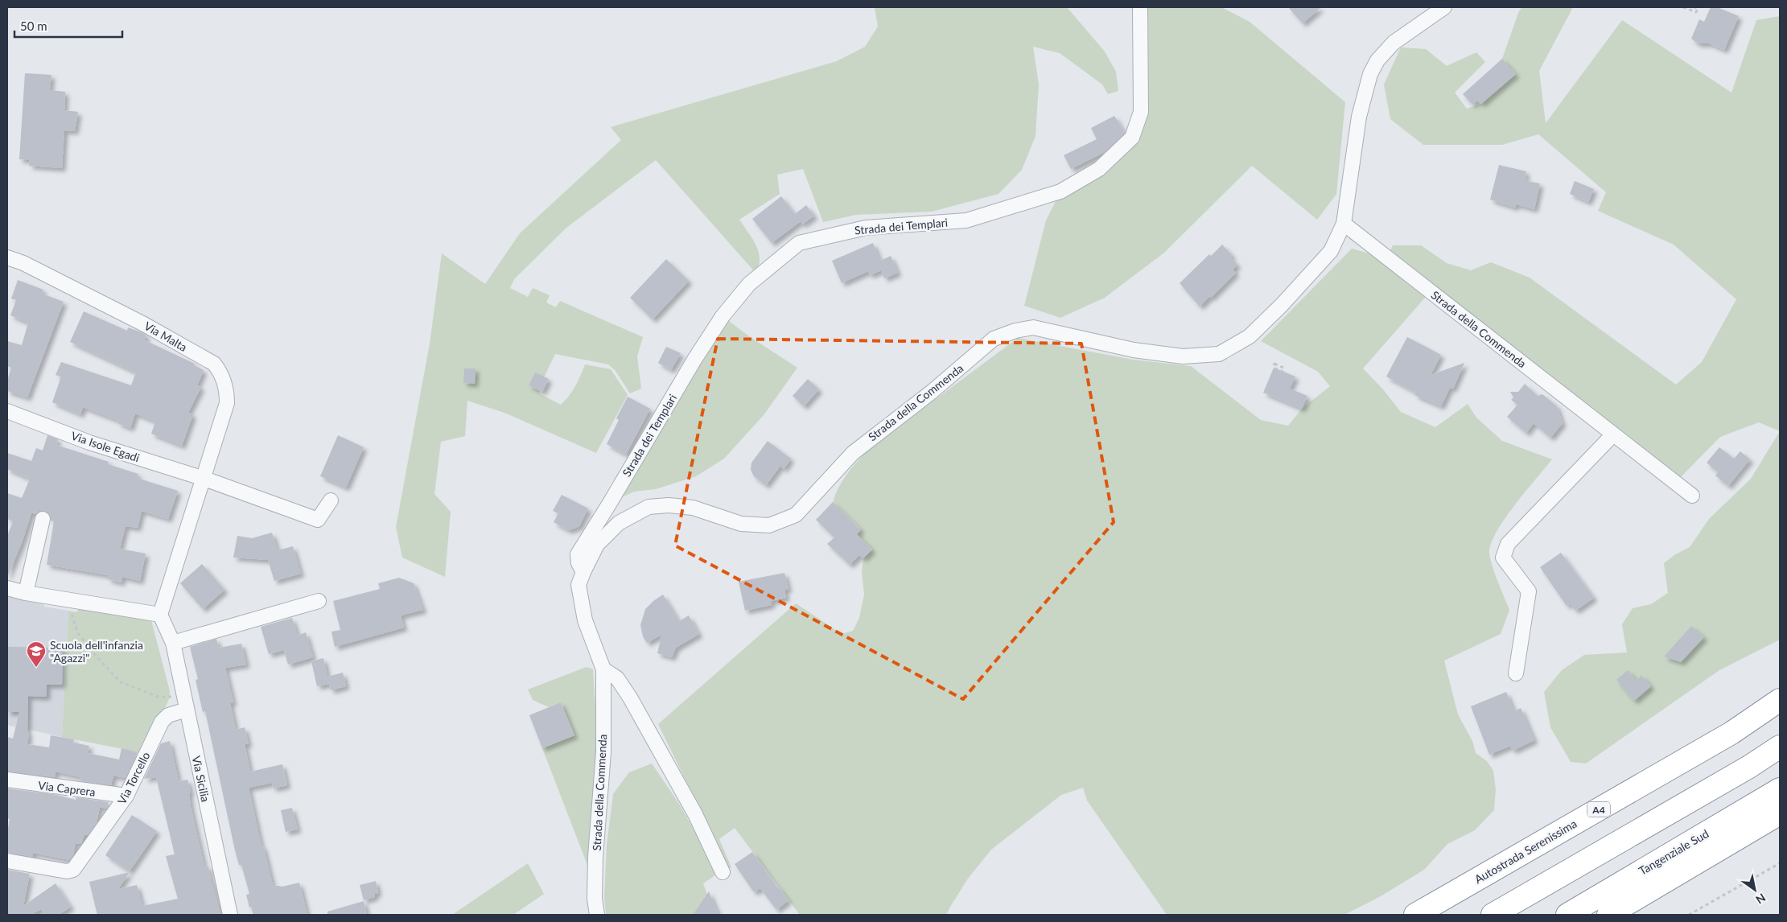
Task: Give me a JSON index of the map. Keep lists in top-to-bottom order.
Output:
{
  "streets": {
    "highway": ["A4", "Autostrada Serenissima", "Tangenziale Sud"],
    "street": [
      "Strada dei Templari",
      "Strada della Commenda",
      "Via Malta",
      "Via Isole Egadi",
      "Via Torcello",
      "Via Sicilia",
      "Via Caprera"
    ]
  },
  "crossings": [
    ["Strada dei Templari", "Strada della Commenda"],
    ["Via Malta", "Via Isole Egadi"],
    ["Via Malta", "Via Sicilia"],
    ["Via Torcello", "Via Sicilia"],
    ["Via Torcello", "Via Caprera"]
  ],
  "places": {
    "school or university": ["Scuola dell'infanzia \"Agazzi\""]
  },
  "scale_bar": "50 m",
  "north": "bottom right"
}
